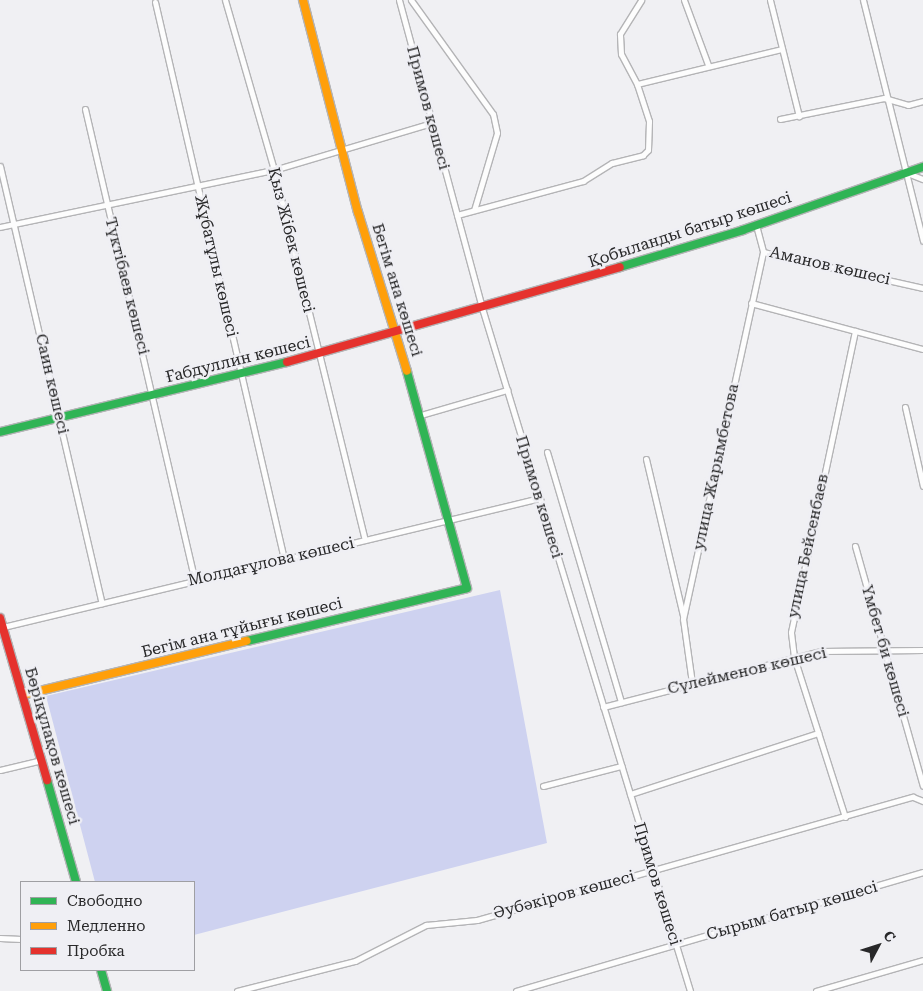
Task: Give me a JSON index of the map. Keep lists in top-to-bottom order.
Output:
{
  "streets": {
    "street": [
      "Примов көшесі",
      "Қобыланды батыр көшесі",
      "Қыз Жібек көшесі",
      "Жұбатұлы көшесі",
      "Аманов көшесі",
      "Түктібаев көшесі",
      "Бегім ана көшесі",
      "Ғабдуллин көшесі",
      "Саин көшесі",
      "улица Жарымбетова",
      "улица Бейсенбаев",
      "Молдағұлова көшесі",
      "Бегім ана тұйығы көшесі",
      "Үмбет би көшесі",
      "Сүлейменов көшесі",
      "Бөріқұлақов көшесі",
      "Әубәкіров көшесі",
      "Сырым батыр көшесі"
    ]
  },
  "crossings": [
    ["Примов көшесі", "Қобыланды батыр көшесі"],
    ["Примов көшесі", "Ғабдуллин көшесі"],
    ["Примов көшесі", "Молдағұлова көшесі"],
    ["Примов көшесі", "Сүлейменов көшесі"],
    ["Примов көшесі", "Әубәкіров көшесі"],
    ["Примов көшесі", "Сырым батыр көшесі"],
    ["Қобыланды батыр көшесі", "Аманов көшесі"],
    ["Қобыланды батыр көшесі", "Ғабдуллин көшесі"],
    ["Қыз Жібек көшесі", "Ғабдуллин көшесі"],
    ["Қыз Жібек көшесі", "Молдағұлова көшесі"],
    ["Жұбатұлы көшесі", "Ғабдуллин көшесі"],
    ["Жұбатұлы көшесі", "Молдағұлова көшесі"],
    ["Аманов көшесі", "улица Жарымбетова"],
    ["Түктібаев көшесі", "Ғабдуллин көшесі"],
    ["Түктібаев көшесі", "Молдағұлова көшесі"],
    ["Бегім ана көшесі", "Ғабдуллин көшесі"],
    ["Бегім ана көшесі", "Молдағұлова көшесі"],
    ["Бегім ана көшесі", "Бегім ана тұйығы көшесі"],
    ["Ғабдуллин көшесі", "Саин көшесі"],
    ["Саин көшесі", "Молдағұлова көшесі"],
    ["улица Жарымбетова", "Сүлейменов көшесі"],
    ["улица Бейсенбаев", "Сүлейменов көшесі"],
    ["улица Бейсенбаев", "Әубәкіров көшесі"],
    ["Молдағұлова көшесі", "Бөріқұлақов көшесі"],
    ["Бегім ана тұйығы көшесі", "Бөріқұлақов көшесі"],
    ["Үмбет би көшесі", "Сүлейменов көшесі"]
  ],
  "legend": ["Свободно", "Медленно", "Пробка"],
  "north": "top right"
}
